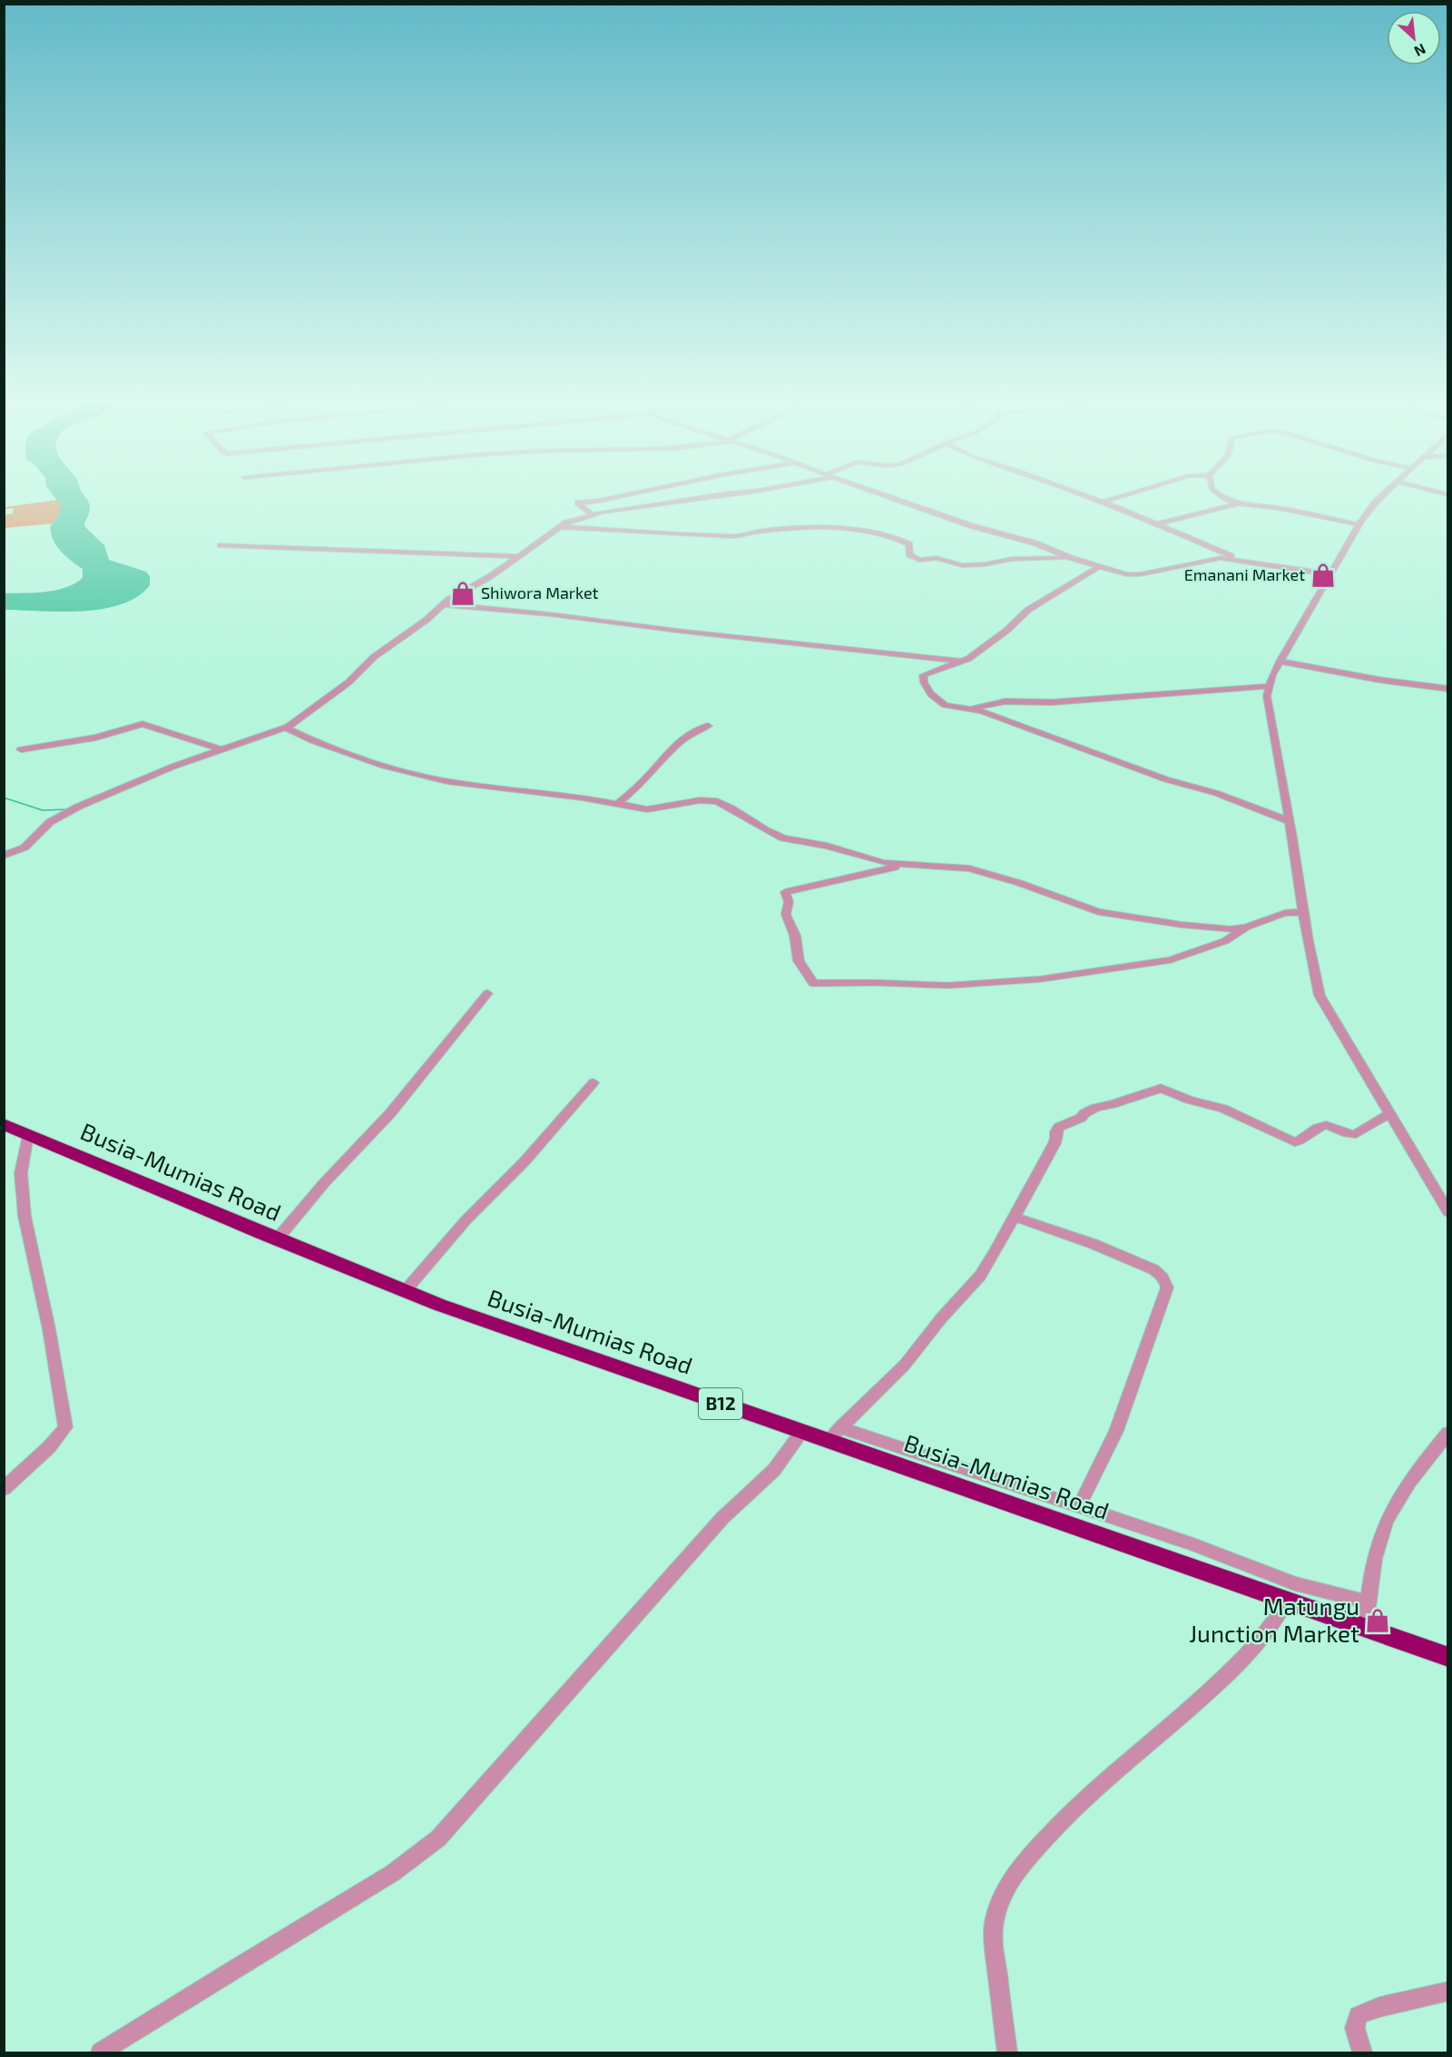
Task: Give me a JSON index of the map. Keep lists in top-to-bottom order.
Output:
{
  "streets": {
    "highway": ["Busia-Mumias Road", "B12"]
  },
  "places": {
    "shop": ["Emanani Market", "Shiwora Market", "Matungu Junction Market"]
  },
  "north": "bottom right"
}
